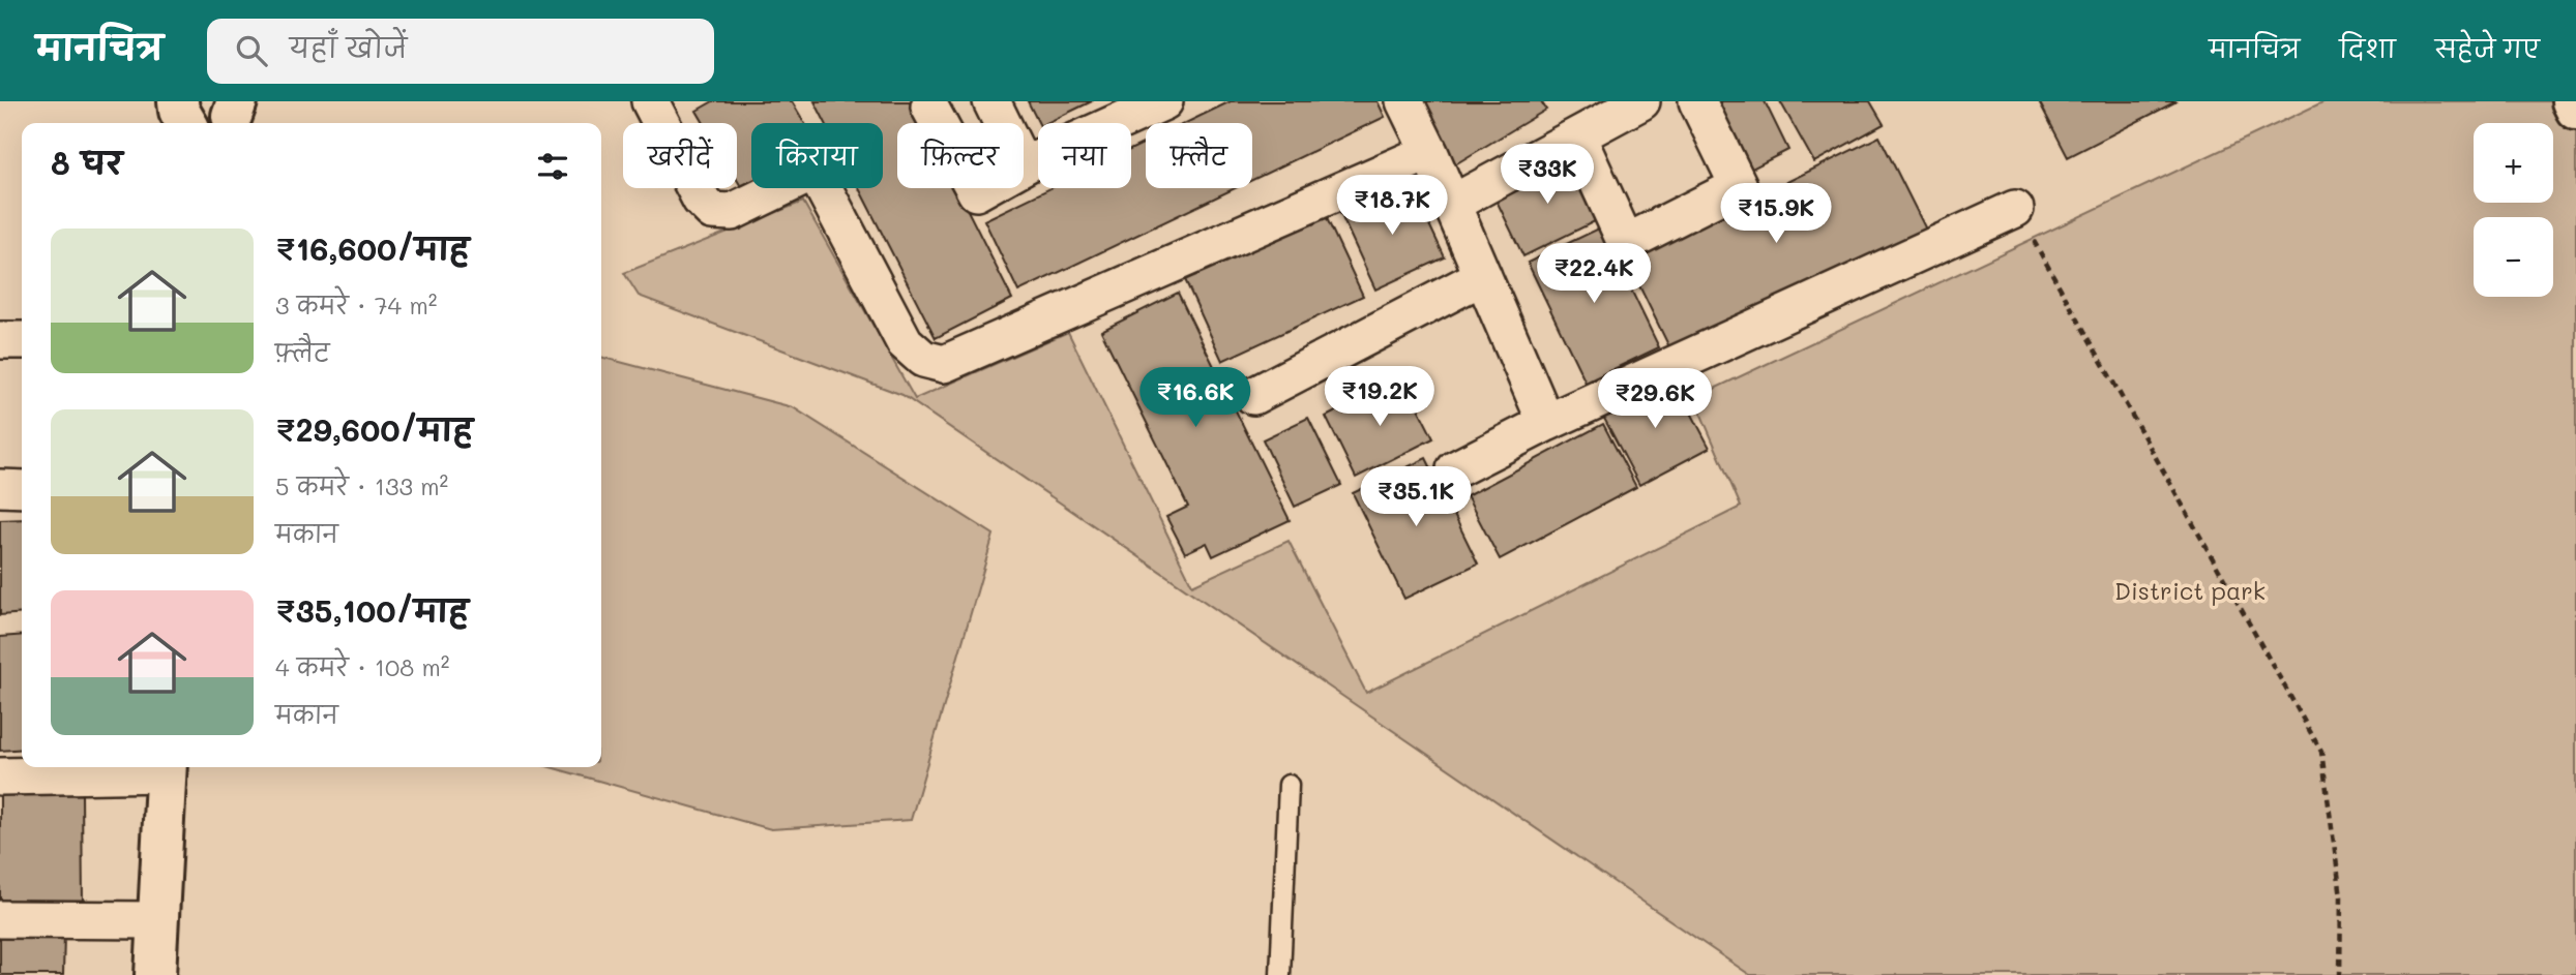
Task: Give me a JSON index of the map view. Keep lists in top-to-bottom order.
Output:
{
  "parks": ["District park"],
  "page": {
    "header": "मानचित्र",
    "search": "यहाँ खोजें",
    "nav": ["मानचित्र", "दिशा", "सहेजे गए"],
    "map_buttons": ["+", "−"],
    "chip": [
      "खरीदें",
      "किराया",
      "फ़िल्टर",
      "नया",
      "फ़्लैट"
    ],
    "heading": "8 घर",
    "price": [
      "₹33K",
      "₹18.7K",
      "₹15.9K",
      "₹22.4K",
      "₹19.2K",
      "₹16.6K",
      "₹29.6K",
      "₹35.1K"
    ],
    "list": [
      {
        "name": "₹16,600/माह",
        "note": "3 कमरे · 74 m² · फ़्लैट"
      },
      {
        "name": "₹29,600/माह",
        "note": "5 कमरे · 133 m² · मकान"
      },
      {
        "name": "₹35,100/माह",
        "note": "4 कमरे · 108 m² · मकान"
      }
    ]
  }
}
